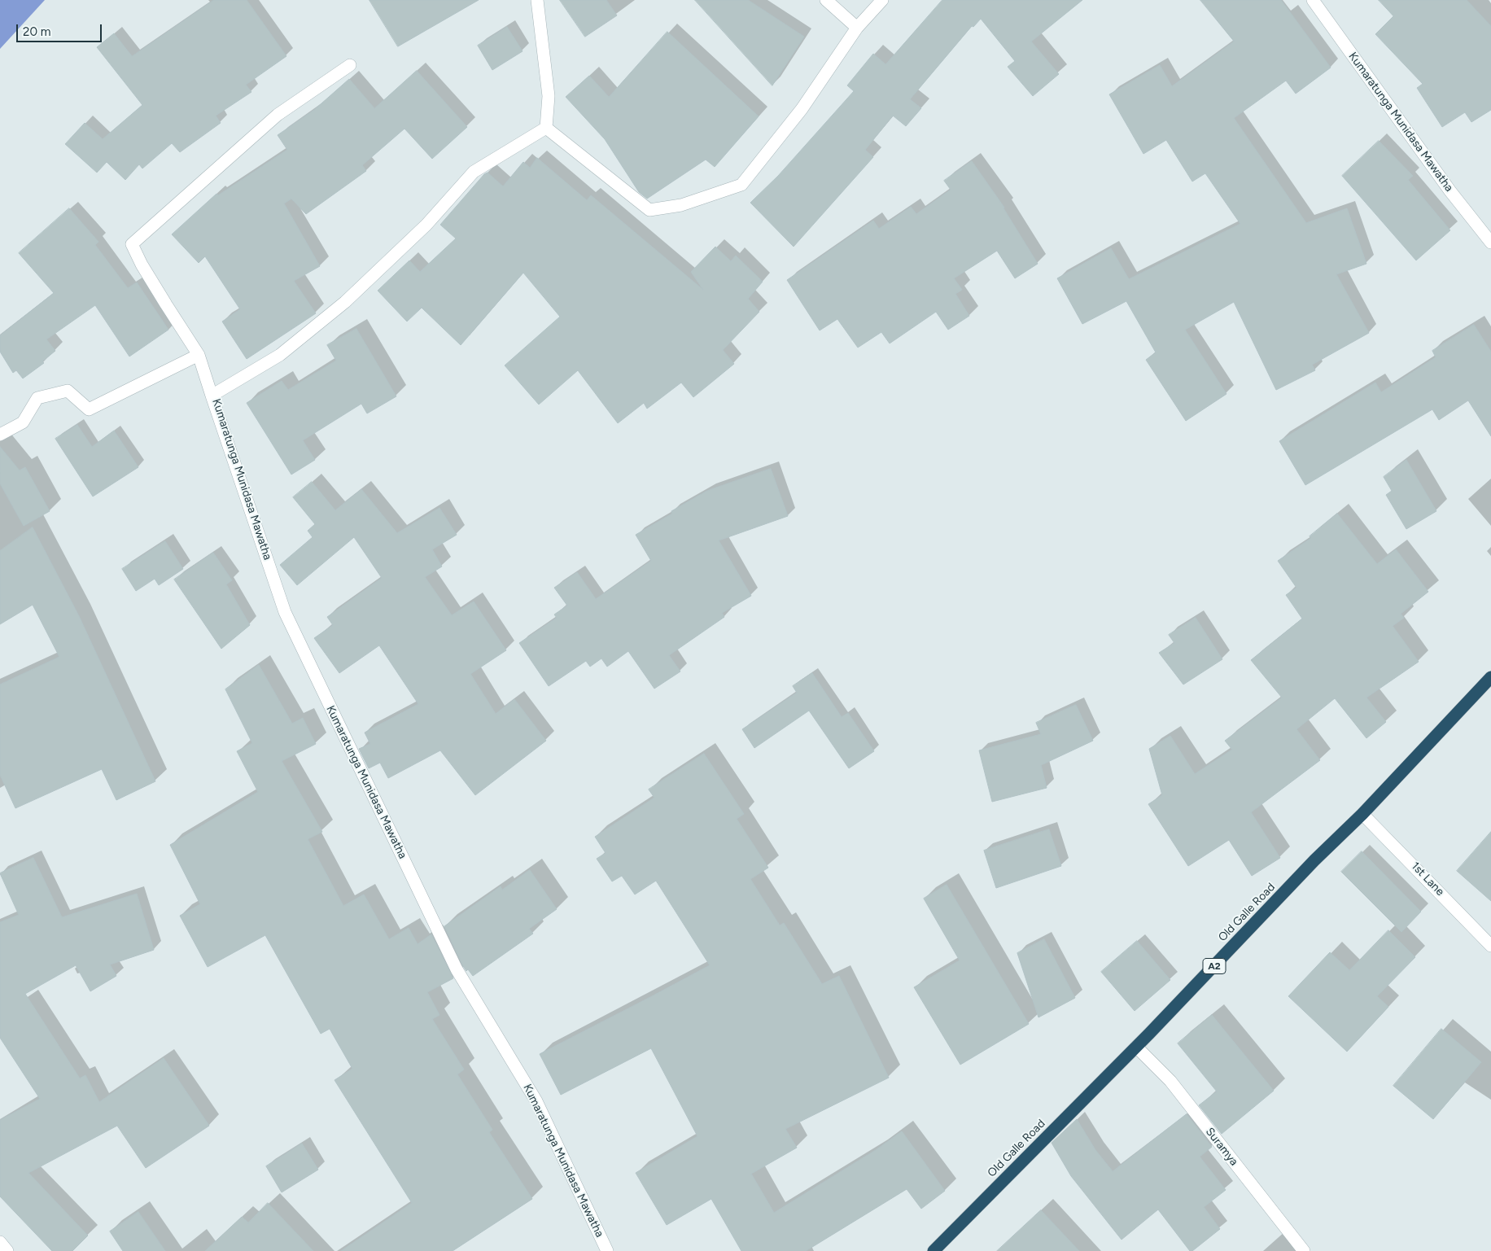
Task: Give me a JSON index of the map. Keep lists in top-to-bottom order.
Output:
{
  "streets": {
    "highway": ["Old Galle Road", "A2"],
    "street": ["Kumaratunga Munidasa Mawatha", "1st Lane", "Suramya"]
  },
  "crossings": [
    ["1st Lane", "Old Galle Road"],
    ["Old Galle Road", "Suramya"]
  ],
  "scale_bar": "20 m"
}
